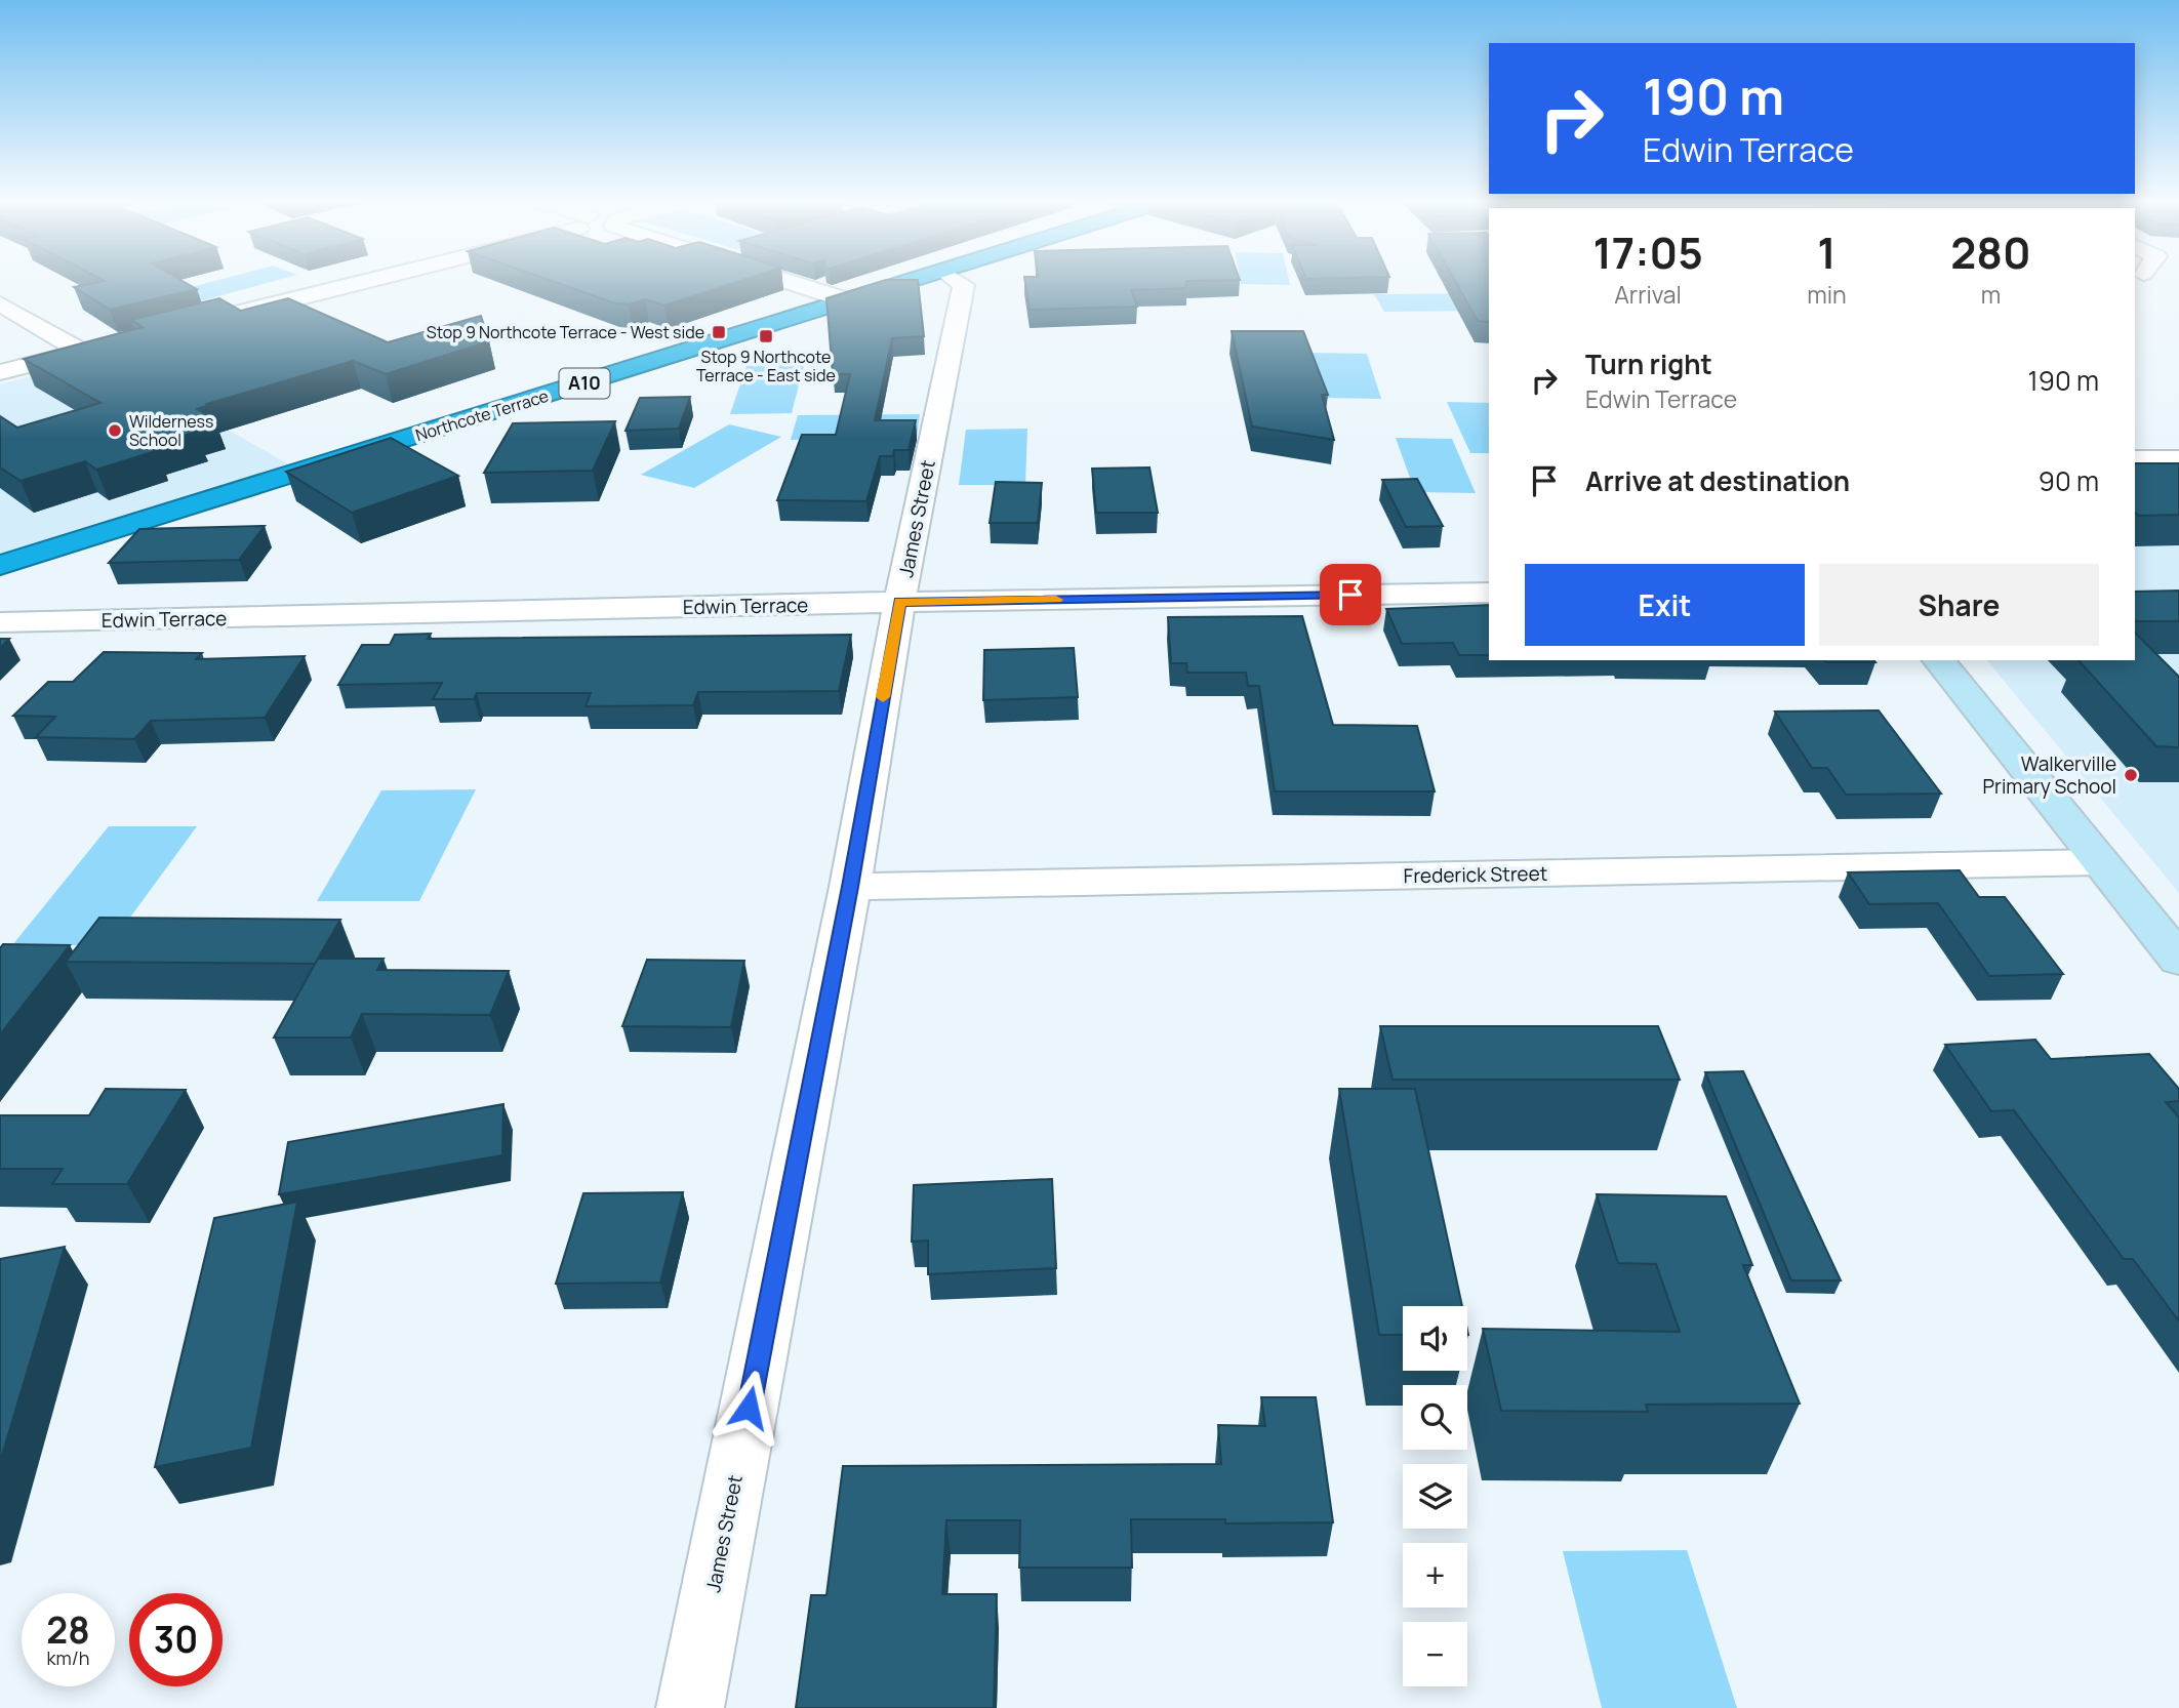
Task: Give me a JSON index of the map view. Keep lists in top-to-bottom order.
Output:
{
  "streets": {
    "highway": ["A10", "Northcote Terrace"],
    "street": ["James Street", "Edwin Terrace", "Frederick Street"]
  },
  "crossings": [
    ["James Street", "Edwin Terrace"],
    ["James Street", "Frederick Street"]
  ],
  "places": {
    "transit": ["Stop 9 Northcote Terrace - West side", "Stop 9 Northcote Terrace - East side"],
    "other": ["Wilderness School", "Walkerville Primary School"]
  },
  "page": {
    "turn": ["190 m", "Edwin Terrace"],
    "eta": [
      "17:05",
      "Arrival",
      "1",
      "min",
      "280",
      "m"
    ],
    "list": [
      {
        "name": "Turn right",
        "note": "Edwin Terrace",
        "value": "190 m"
      },
      {
        "name": "Arrive at destination",
        "value": "90 m"
      }
    ],
    "buttons": ["Exit", "Share"],
    "map_buttons": ["+", "−"],
    "speed": "28 km/h",
    "limit": "30"
  }
}
